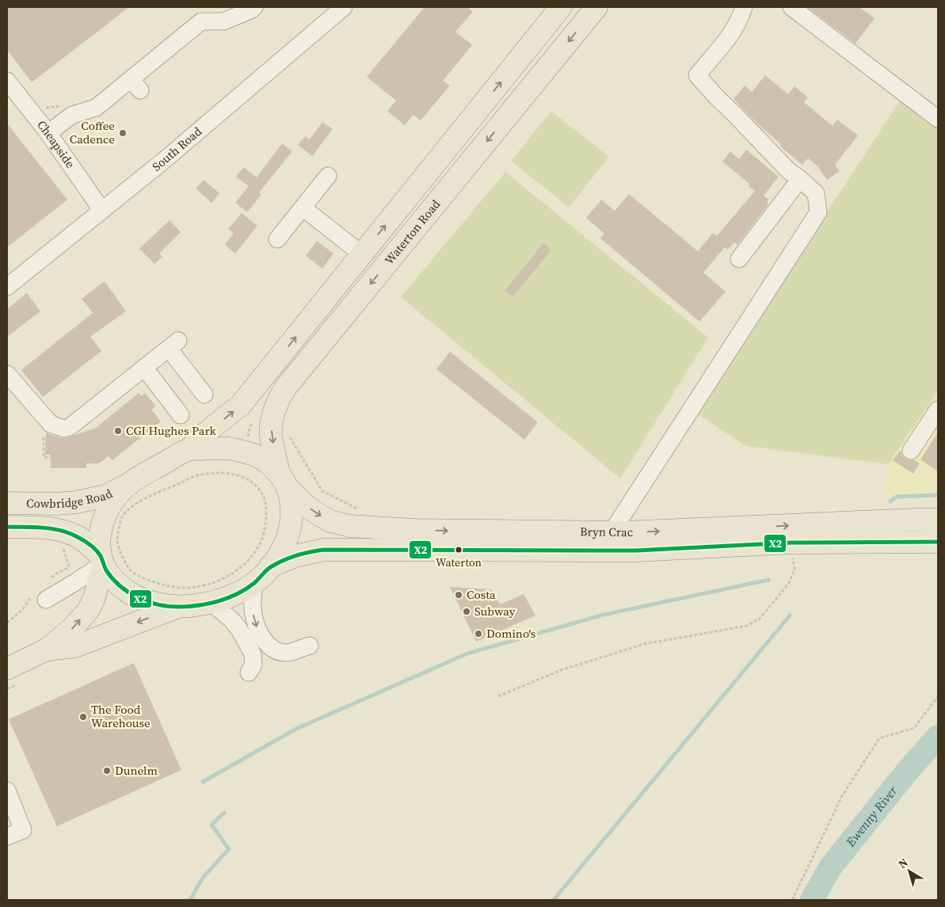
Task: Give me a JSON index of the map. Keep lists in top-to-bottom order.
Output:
{
  "streets": {
    "main road": ["Waterton Road", "Cowbridge Road", "Bryn Crac"],
    "street": ["Cheapside", "South Road"]
  },
  "crossings": [
    ["Cheapside", "South Road"],
    ["Waterton Road", "Bryn Crac"]
  ],
  "water": ["Ewenny River"],
  "places": [
    "Coffee Cadence",
    "CGI Hughes Park",
    "Waterton",
    "Costa",
    "Subway",
    "Domino's",
    "The Food Warehouse",
    "Dunelm"
  ],
  "lines": ["transit line X2"],
  "north": "top left"
}
